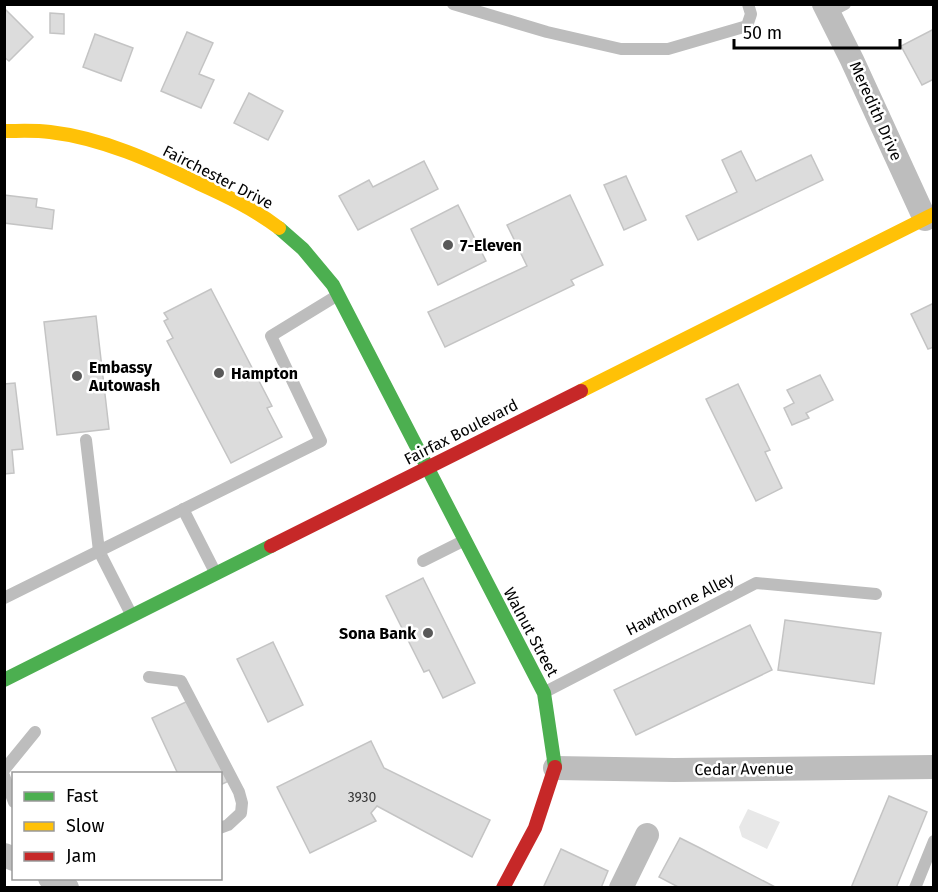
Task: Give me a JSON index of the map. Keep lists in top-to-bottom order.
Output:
{
  "streets": {
    "street": [
      "Meredith Drive",
      "Fairchester Drive",
      "Fairfax Boulevard",
      "Walnut Street",
      "Cedar Avenue"
    ],
    "lane": ["Hawthorne Alley"]
  },
  "crossings": [
    ["Meredith Drive", "Fairfax Boulevard"],
    ["Fairchester Drive", "Fairfax Boulevard"],
    ["Fairchester Drive", "Walnut Street"],
    ["Fairfax Boulevard", "Walnut Street"],
    ["Hawthorne Alley", "Walnut Street"],
    ["Walnut Street", "Cedar Avenue"]
  ],
  "places": [
    "7-Eleven",
    "Hampton",
    "Embassy Autowash",
    "Sona Bank"
  ],
  "house_numbers": ["3930"],
  "legend": ["Fast", "Slow", "Jam"],
  "scale_bar": "50 m"
}
